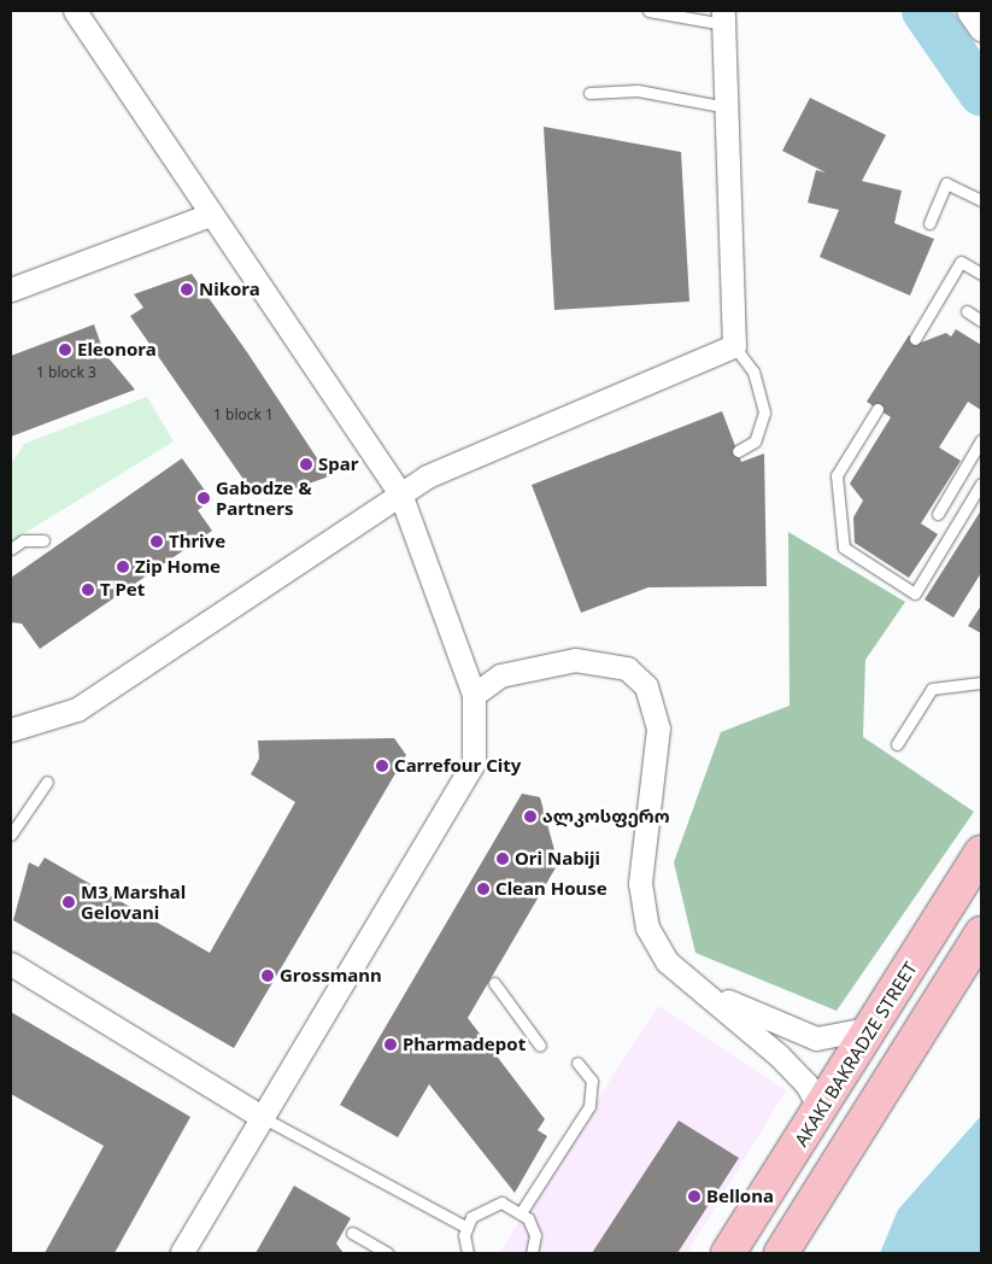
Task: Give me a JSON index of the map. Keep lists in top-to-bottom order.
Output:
{
  "streets": {
    "main road": ["AKAKI BAKRADZE STREET"]
  },
  "places": [
    "Nikora",
    "Eleonora",
    "Spar",
    "Gabodze & Partners",
    "Thrive",
    "Zip Home",
    "T Pet",
    "Carrefour City",
    "ალკოსფერო",
    "Ori Nabiji",
    "Clean House",
    "M3 Marshal Gelovani",
    "Grossmann",
    "Pharmadepot",
    "Bellona"
  ],
  "house_numbers": ["1 block 3", "1 block 1"]
}
